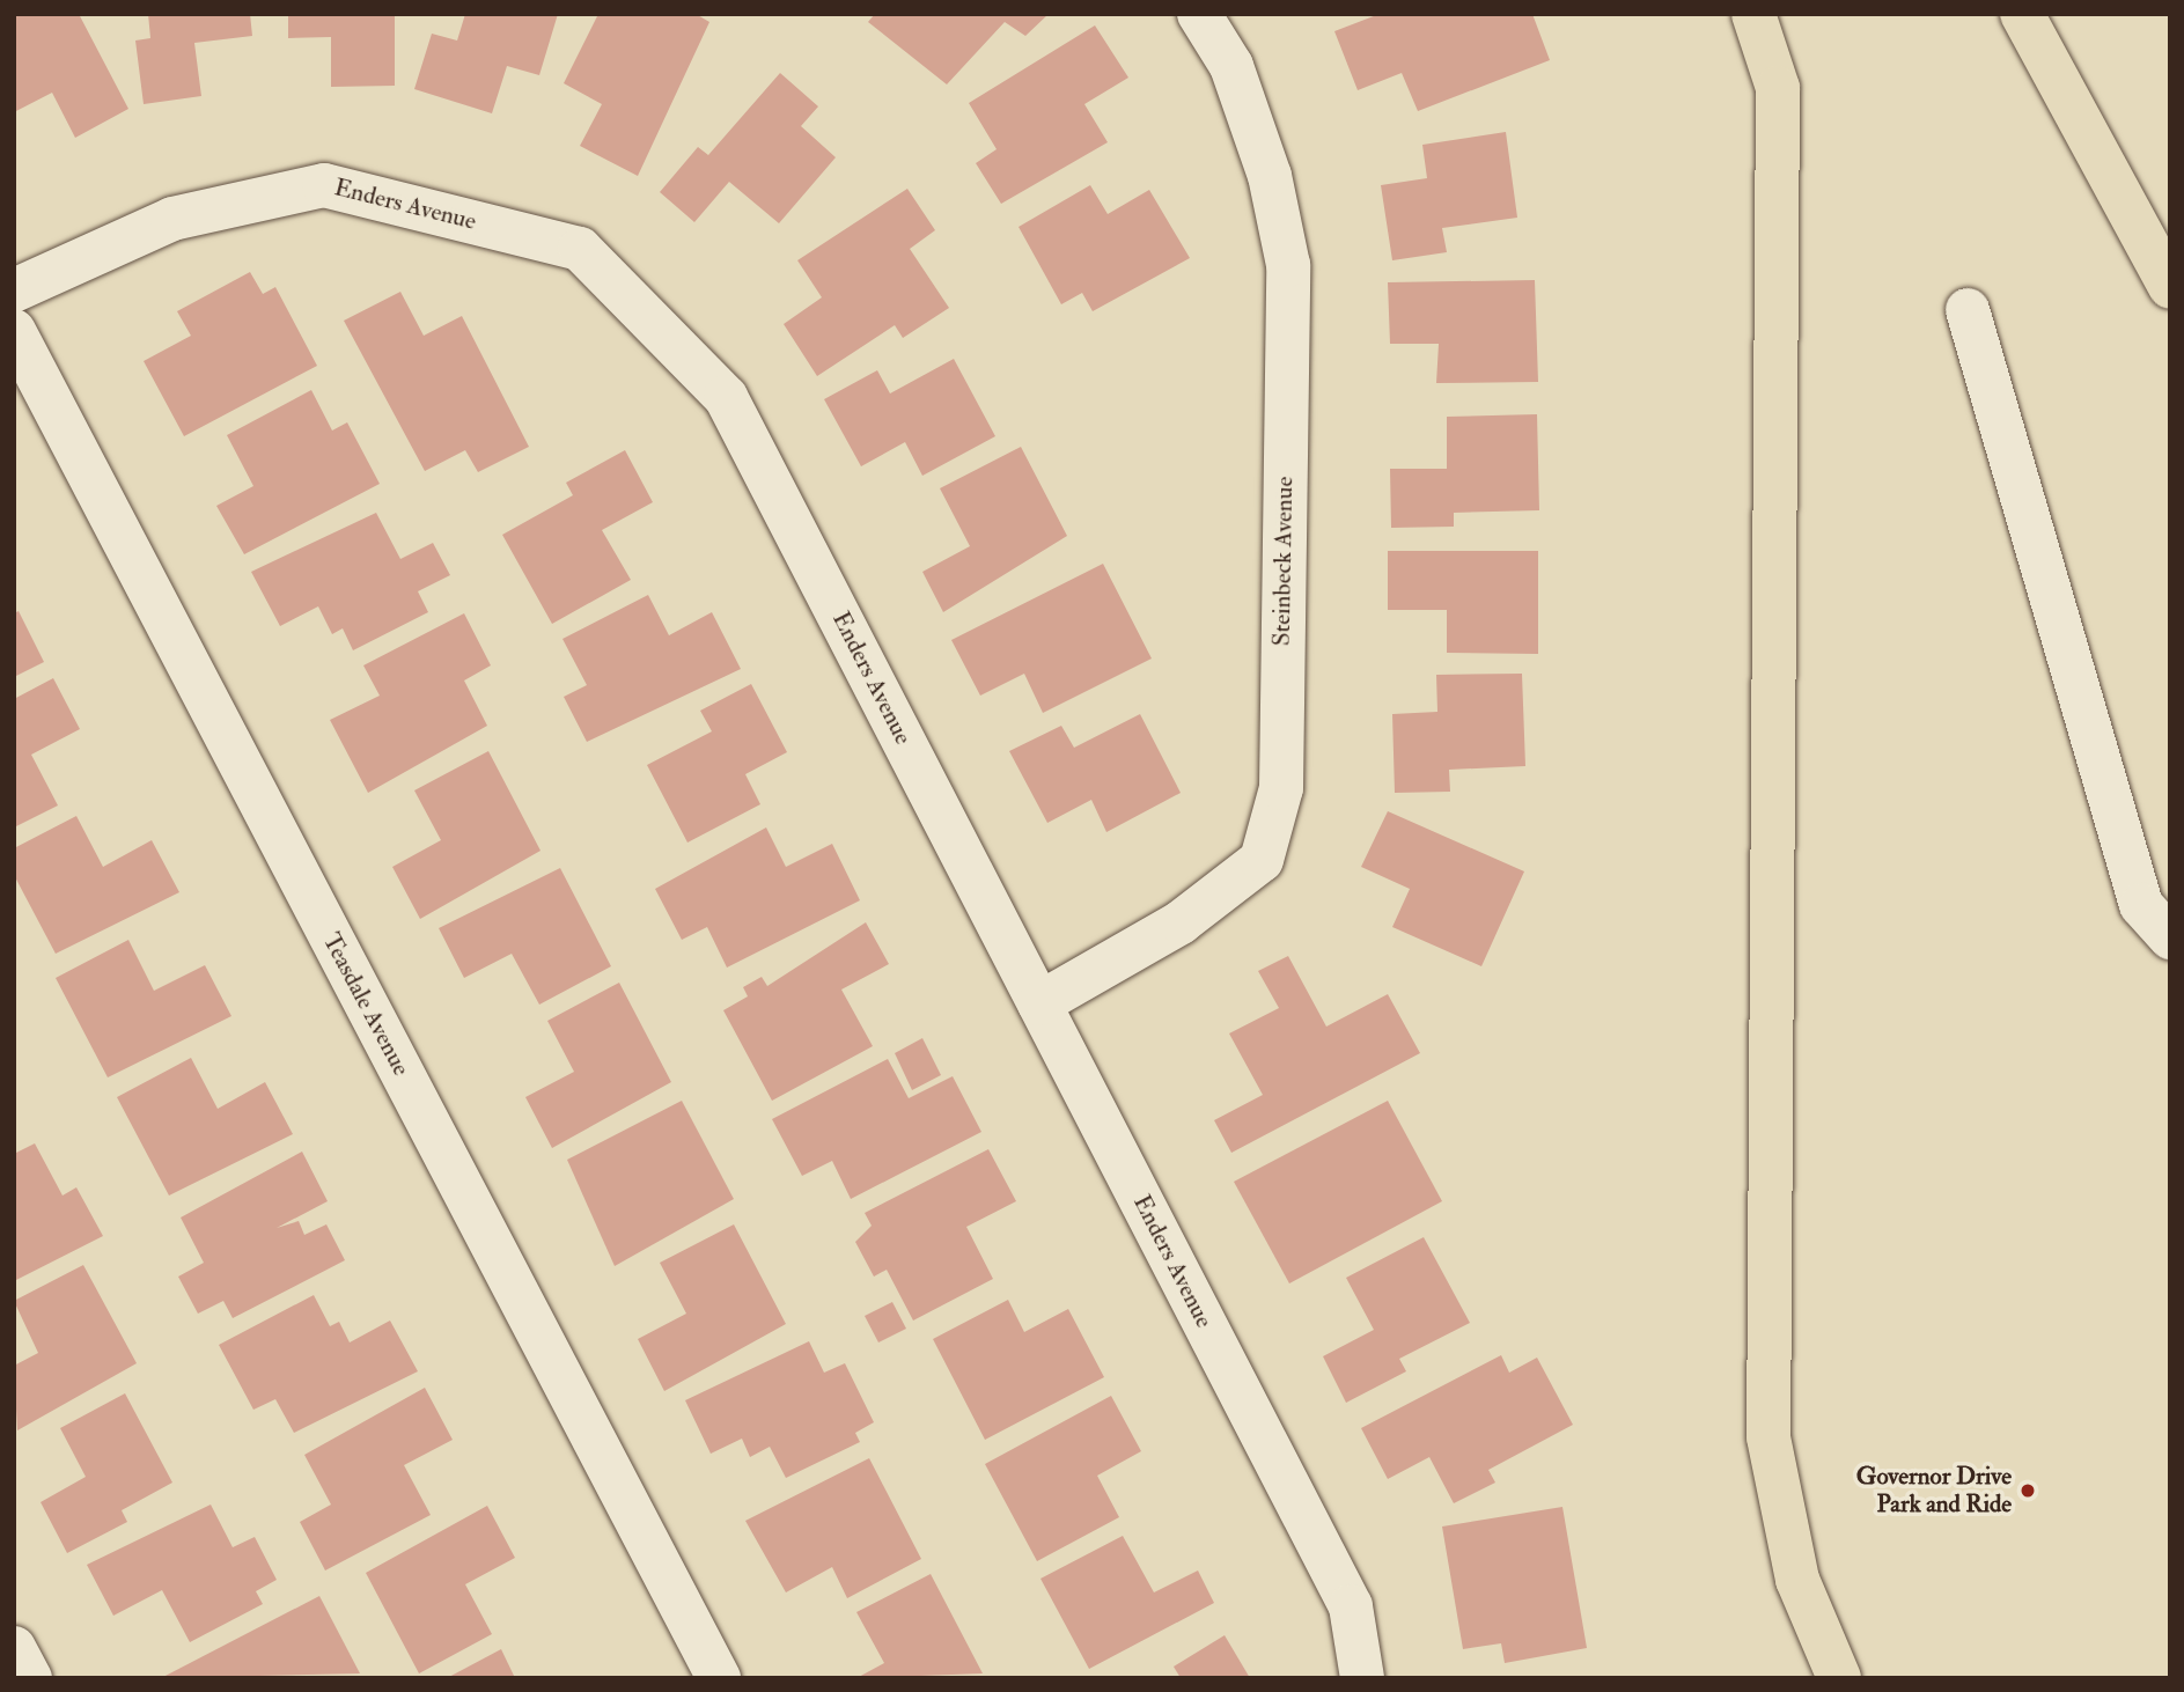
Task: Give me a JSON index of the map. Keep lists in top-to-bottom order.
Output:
{
  "streets": {
    "street": ["Enders Avenue", "Steinbeck Avenue", "Teasdale Avenue"]
  },
  "crossings": [
    ["Enders Avenue", "Steinbeck Avenue"]
  ],
  "places": ["Governor Drive Park and Ride"]
}
